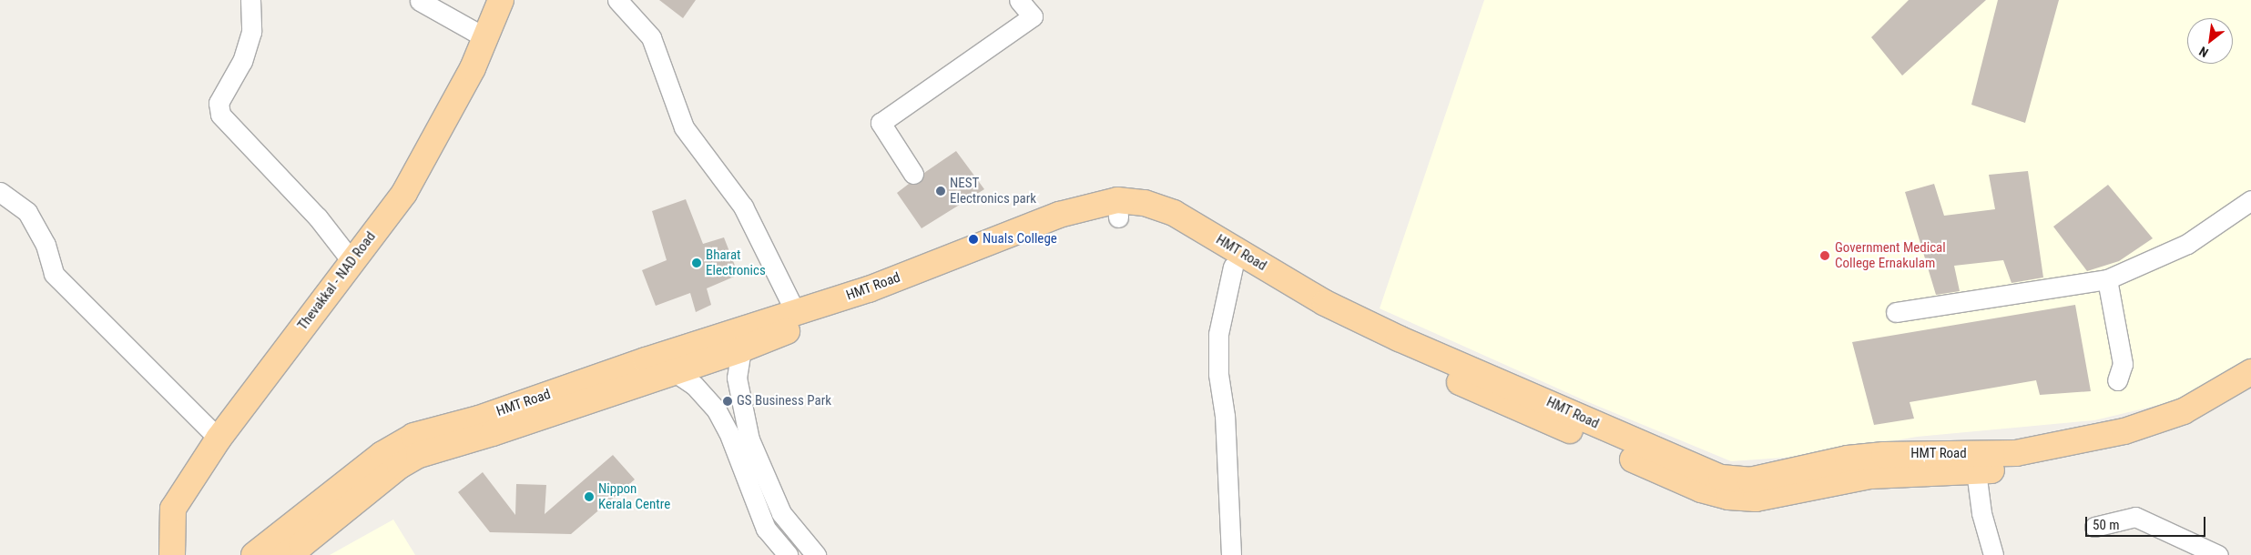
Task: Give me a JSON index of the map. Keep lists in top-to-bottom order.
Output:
{
  "streets": {
    "main road": ["HMT Road", "Thevakkal - NAD Road"]
  },
  "places": [
    "NEST Electronics park",
    "Nuals College",
    "Government Medical College Ernakulam",
    "Bharat Electronics",
    "GS Business Park",
    "Nippon Kerala Centre"
  ],
  "scale_bar": "50 m",
  "north": "bottom left"
}
